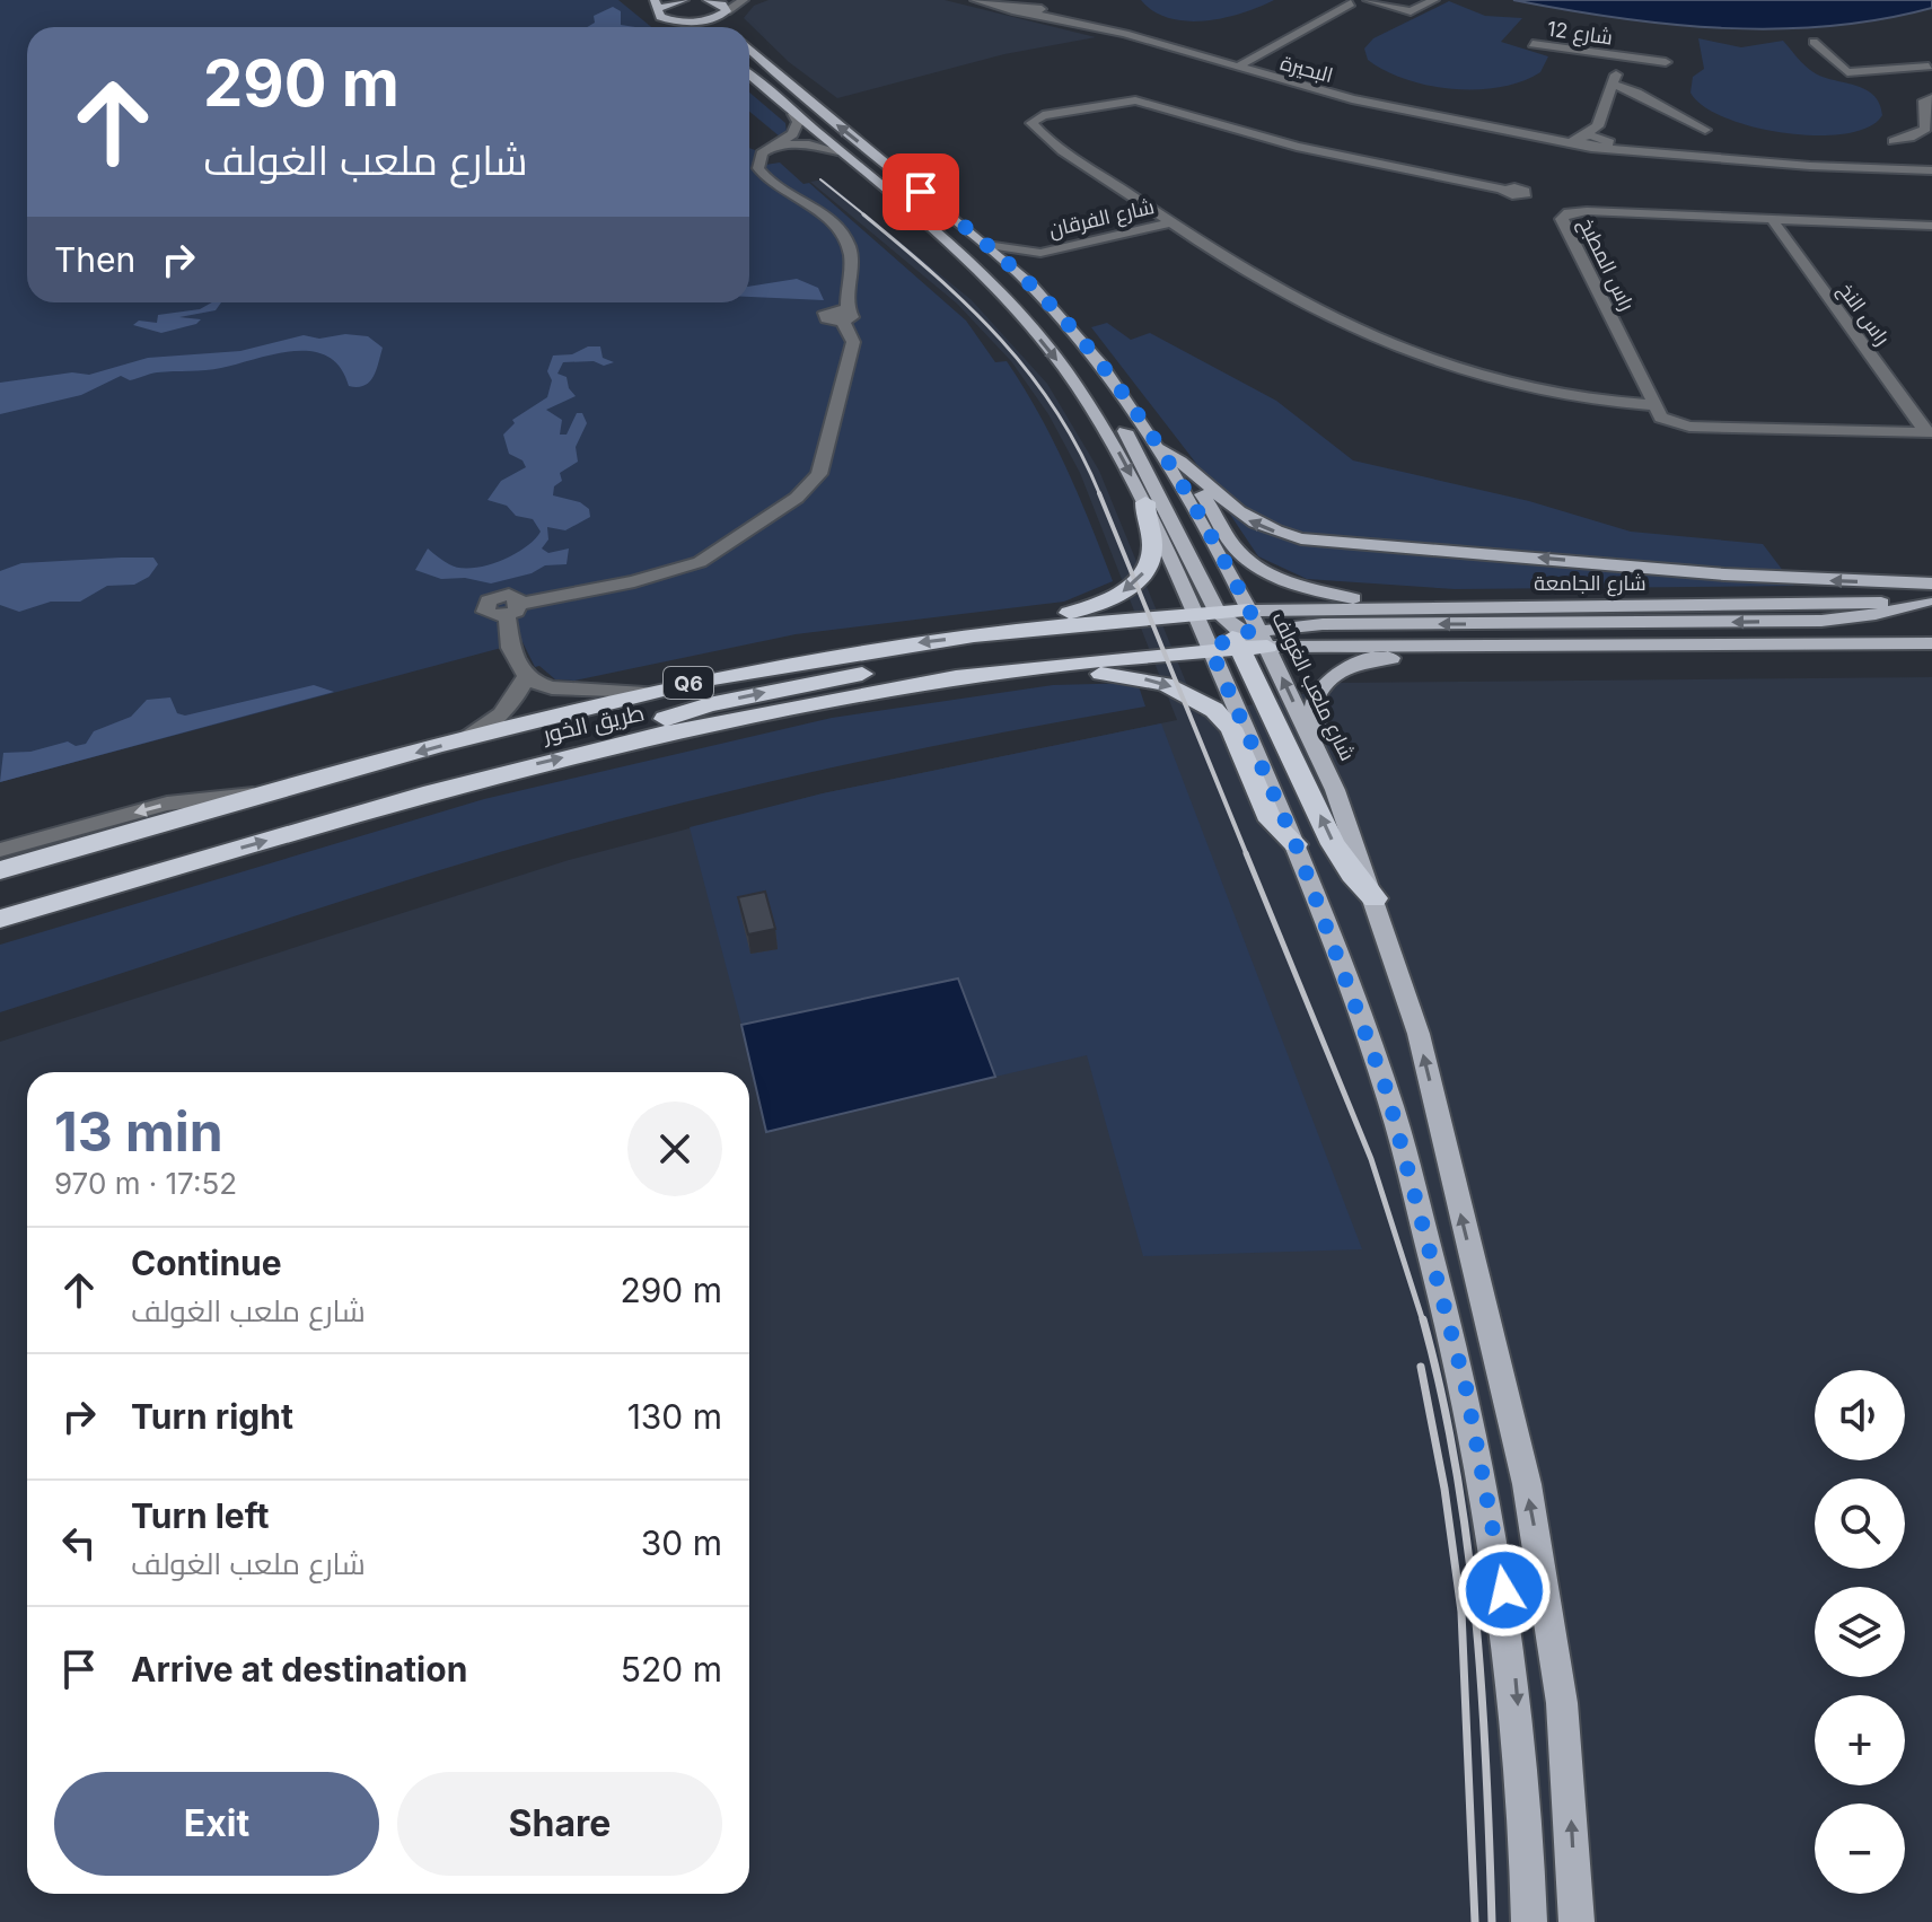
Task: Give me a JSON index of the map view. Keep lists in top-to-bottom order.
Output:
{
  "streets": {
    "highway": ["Q6", "طريق الخور"],
    "main road": ["شارع الجامعة", "شارع ملعب الغولف"],
    "street": [
      "شارع 12",
      "البحيرة",
      "شارع الفرقان",
      "راس المطبخ",
      "راس النخ"
    ]
  },
  "crossings": [
    ["شارع 12", "البحيرة"],
    ["شارع الفرقان", "شارع ملعب الغولف"],
    ["راس المطبخ", "راس النخ"],
    ["شارع الجامعة", "شارع ملعب الغولف"],
    ["شارع الجامعة", "طريق الخور"],
    ["شارع ملعب الغولف", "طريق الخور"]
  ],
  "page": {
    "turn": ["290 m", "شارع ملعب الغولف"],
    "then": "Then",
    "heading": ["13 min", "970 m · 17:52"],
    "list": [
      {
        "name": "Continue",
        "note": "شارع ملعب الغولف",
        "value": "290 m"
      },
      {
        "name": "Turn right",
        "value": "130 m"
      },
      {
        "name": "Turn left",
        "note": "شارع ملعب الغولف",
        "value": "30 m"
      },
      {
        "name": "Arrive at destination",
        "value": "520 m"
      }
    ],
    "map_buttons": ["+", "−"],
    "buttons": ["Exit", "Share"]
  }
}
